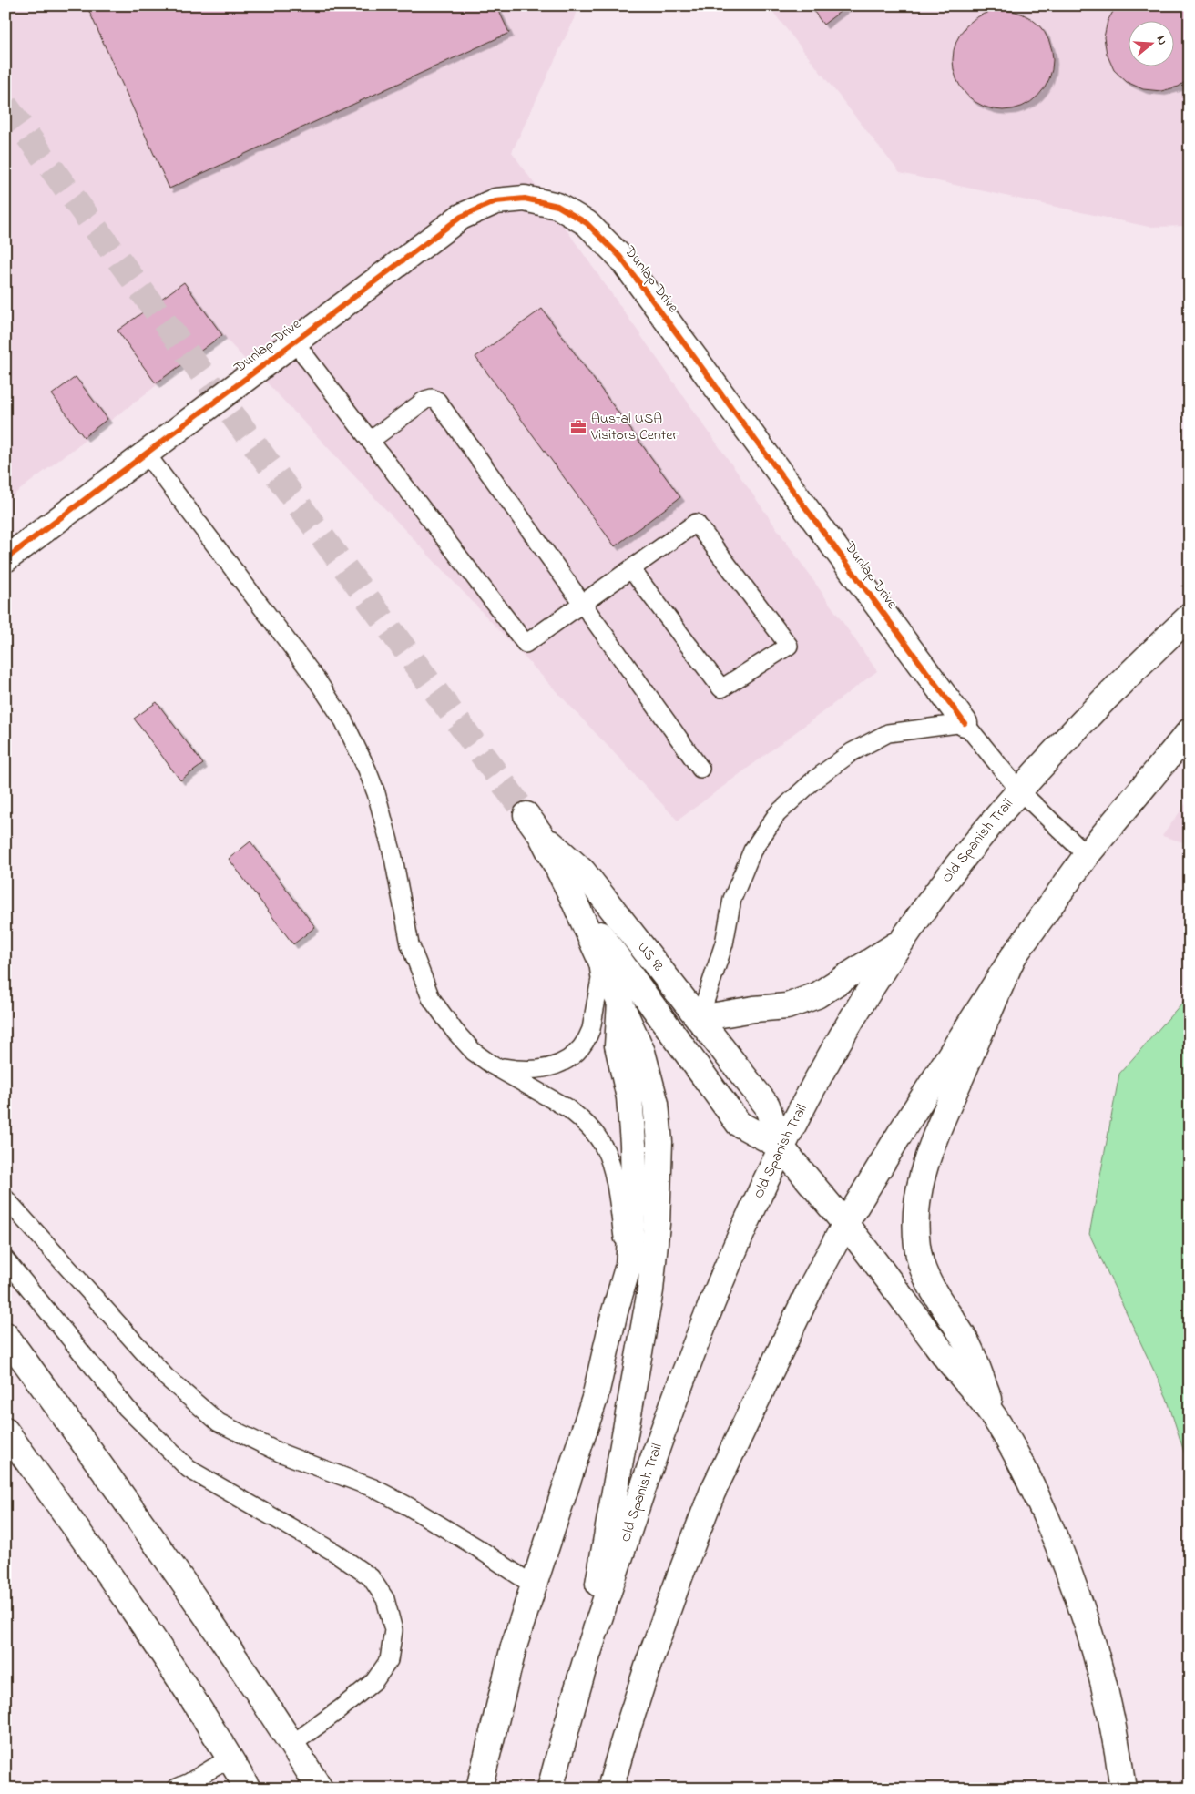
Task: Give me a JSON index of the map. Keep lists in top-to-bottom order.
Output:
{
  "streets": {
    "main road": ["Dunlap Drive", "Old Spanish Trail", "US 98"]
  },
  "crossings": [
    ["Dunlap Drive", "Old Spanish Trail"],
    ["Old Spanish Trail", "US 98"]
  ],
  "places": {
    "office": ["Austal USA Visitors Center"]
  },
  "north": "right"
}
